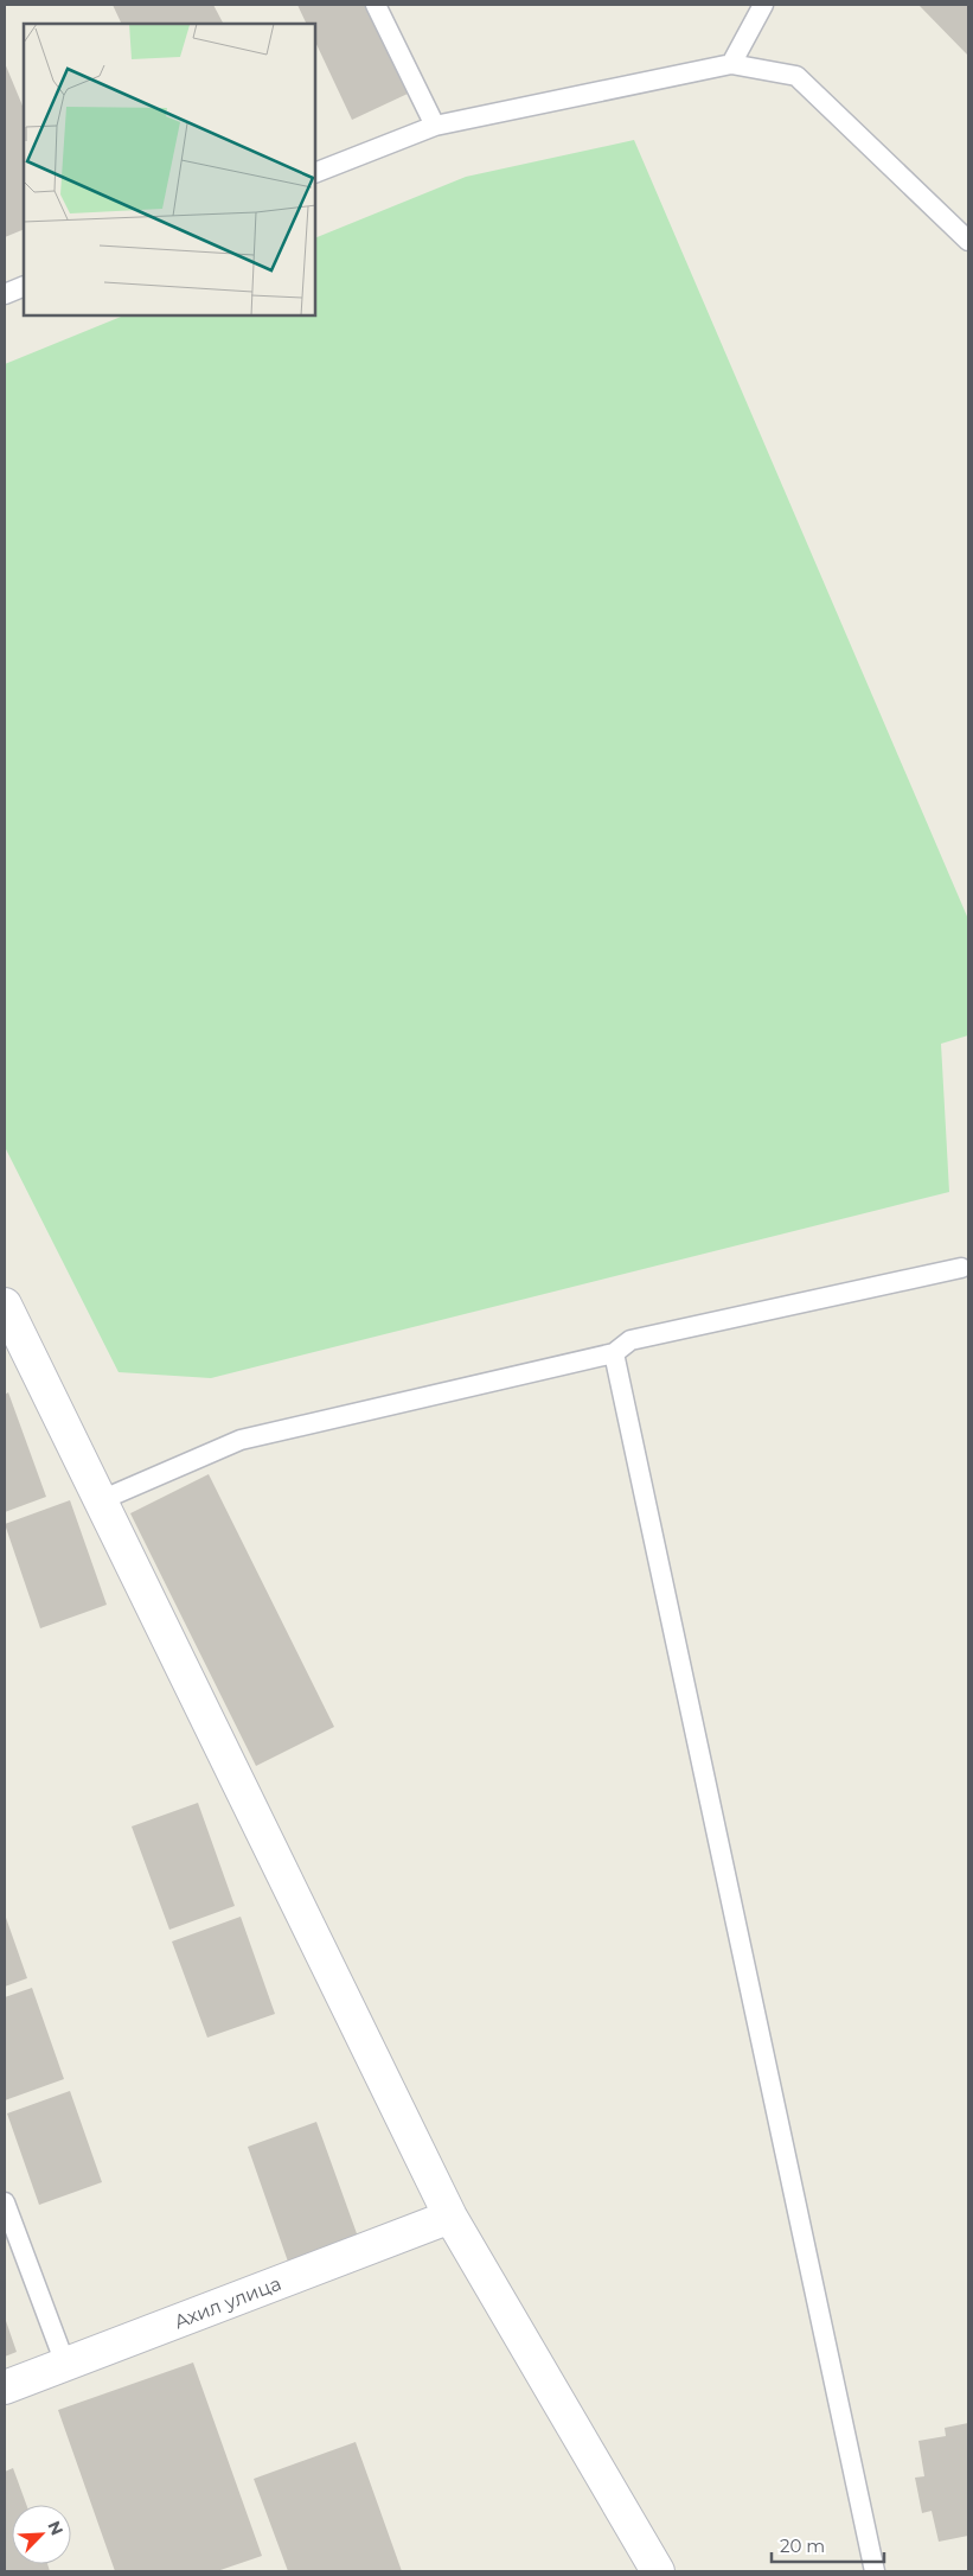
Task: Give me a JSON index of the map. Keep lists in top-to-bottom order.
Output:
{
  "streets": {
    "street": ["Ахил улица"]
  },
  "scale_bar": "20 m",
  "north": "top right"
}
